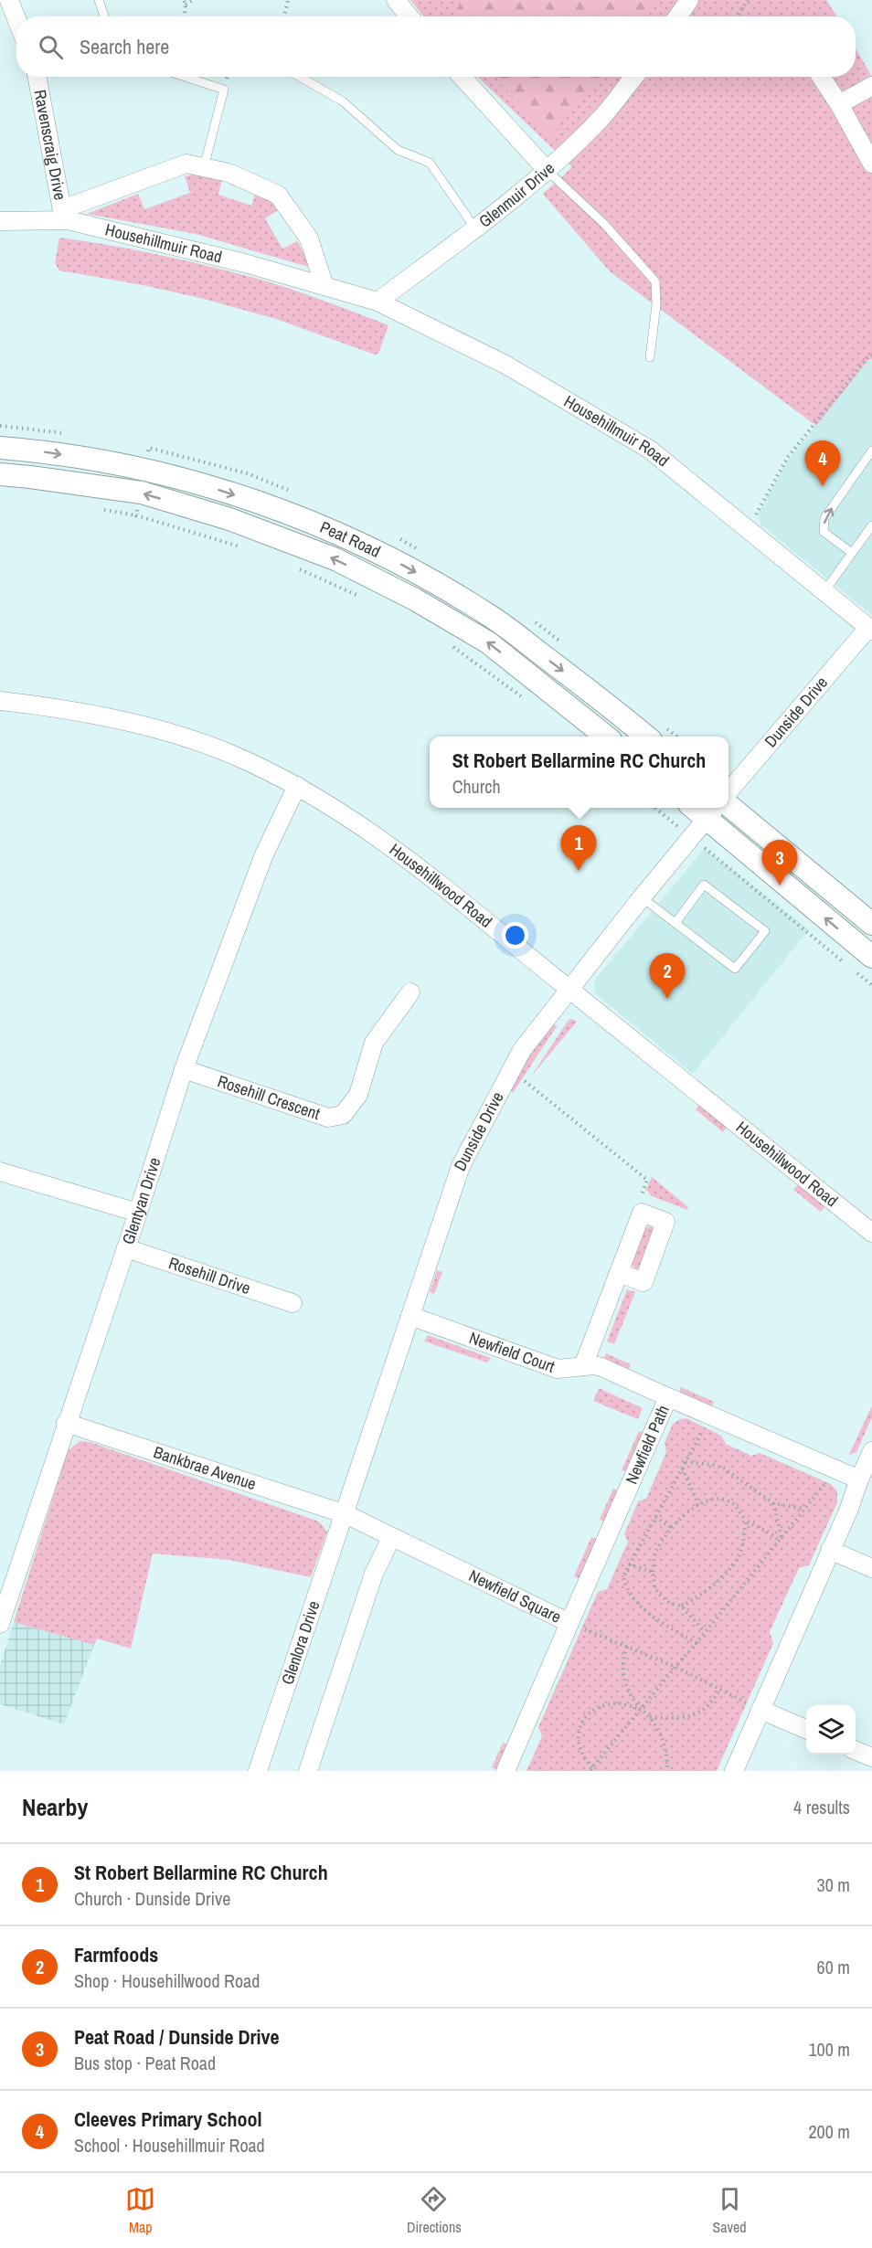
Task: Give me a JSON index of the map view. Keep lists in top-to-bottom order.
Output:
{
  "streets": {
    "street": [
      "Ravenscraig Drive",
      "Glenmuir Drive",
      "Househillmuir Road",
      "Peat Road",
      "Dunside Drive",
      "Househillwood Road",
      "Rosehill Crescent",
      "Glentyan Drive",
      "Rosehill Drive",
      "Newfield Court",
      "Newfield Path",
      "Bankbrae Avenue",
      "Newfield Square",
      "Glenlora Drive"
    ]
  },
  "crossings": [
    ["Ravenscraig Drive", "Househillmuir Road"],
    ["Glenmuir Drive", "Househillmuir Road"],
    ["Househillmuir Road", "Dunside Drive"],
    ["Dunside Drive", "Househillwood Road"],
    ["Dunside Drive", "Newfield Court"],
    ["Dunside Drive", "Bankbrae Avenue"],
    ["Dunside Drive", "Newfield Square"],
    ["Dunside Drive", "Glenlora Drive"],
    ["Househillwood Road", "Glentyan Drive"],
    ["Rosehill Crescent", "Glentyan Drive"],
    ["Glentyan Drive", "Rosehill Drive"],
    ["Glentyan Drive", "Bankbrae Avenue"],
    ["Newfield Court", "Newfield Path"],
    ["Newfield Path", "Newfield Square"],
    ["Bankbrae Avenue", "Newfield Square"],
    ["Bankbrae Avenue", "Glenlora Drive"],
    ["Newfield Square", "Glenlora Drive"]
  ],
  "page": {
    "search": "Search here",
    "pins": [
      "4",
      "1",
      "3",
      "2"
    ],
    "popup": ["St Robert Bellarmine RC Church", "Church"],
    "heading": ["Nearby", "4 results"],
    "list": [
      {
        "mark": "1",
        "name": "St Robert Bellarmine RC Church",
        "note": "Church · Dunside Drive",
        "value": "30 m"
      },
      {
        "mark": "2",
        "name": "Farmfoods",
        "note": "Shop · Househillwood Road",
        "value": "60 m"
      },
      {
        "mark": "3",
        "name": "Peat Road / Dunside Drive",
        "note": "Bus stop · Peat Road",
        "value": "100 m"
      },
      {
        "mark": "4",
        "name": "Cleeves Primary School",
        "note": "School · Househillmuir Road",
        "value": "200 m"
      }
    ],
    "nav": ["Map", "Directions", "Saved"]
  }
}
